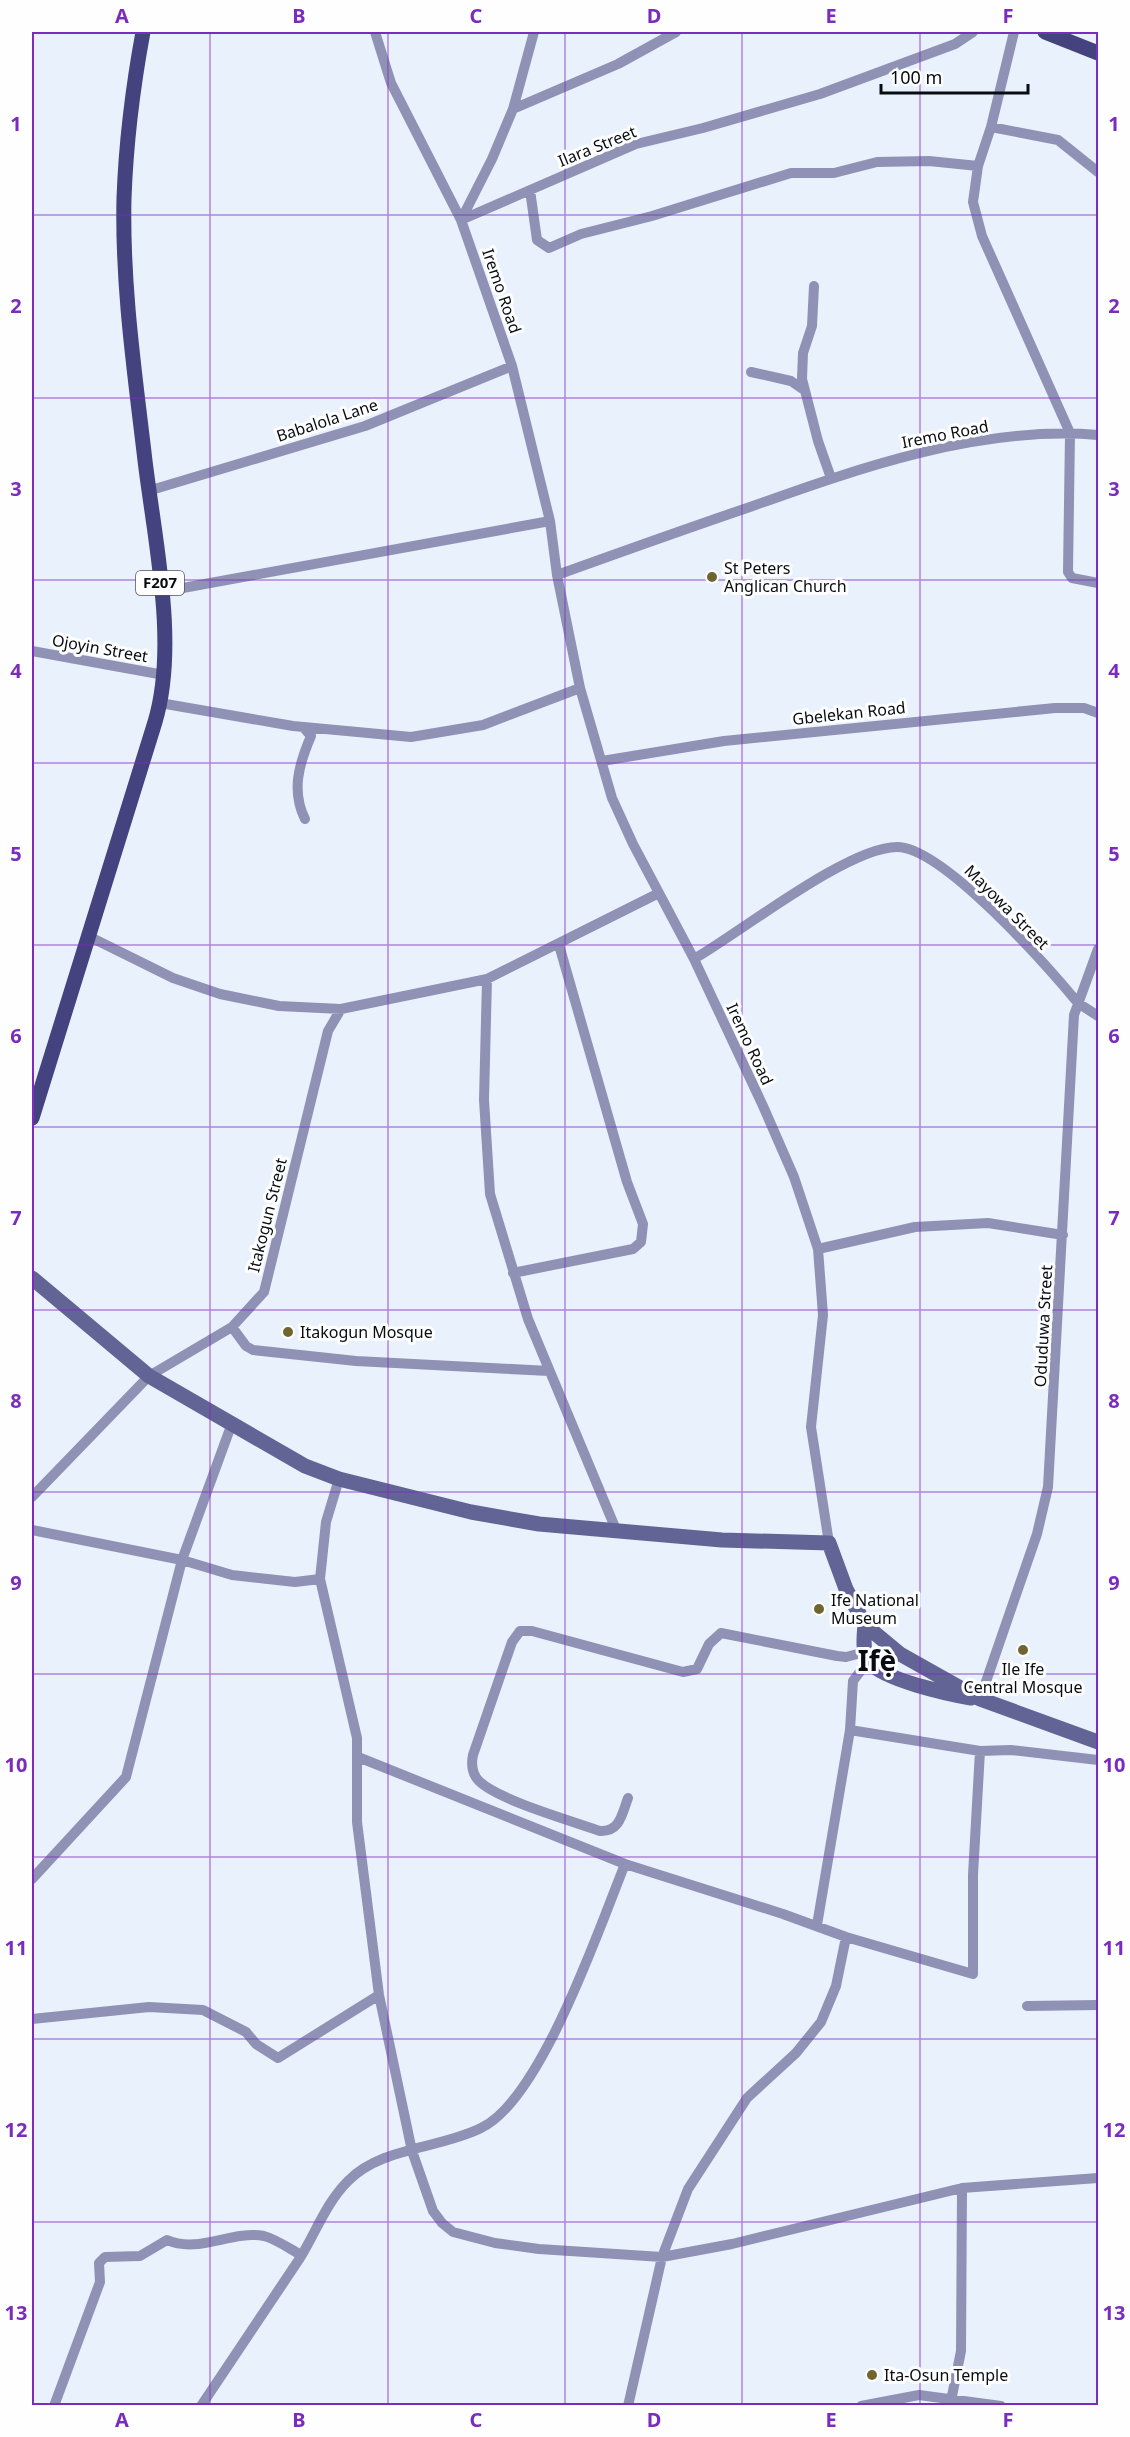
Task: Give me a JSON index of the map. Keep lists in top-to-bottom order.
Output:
{
  "streets": {
    "main road": ["F207"],
    "street": [
      "Ilara Street",
      "Iremo Road",
      "Babalola Lane",
      "Ojoyin Street",
      "Gbelekan Road",
      "Mayowa Street",
      "Itakogun Street",
      "Oduduwa Street"
    ]
  },
  "crossings": [
    ["Ilara Street", "Iremo Road"],
    ["Iremo Road", "Babalola Lane"],
    ["Iremo Road", "Gbelekan Road"],
    ["Iremo Road", "Mayowa Street"],
    ["Babalola Lane", "F207"],
    ["F207", "Ojoyin Street"],
    ["Mayowa Street", "Oduduwa Street"]
  ],
  "districts": ["Ifẹ̀"],
  "places": [
    "St Peters Anglican Church",
    "Itakogun Mosque",
    "Ife National Museum",
    "Ile Ife Central Mosque",
    "Ita-Osun Temple"
  ],
  "scale_bar": "100 m",
  "grid": {
    "columns": [
      "A",
      "B",
      "C",
      "D",
      "E",
      "F"
    ],
    "rows": [
      "1",
      "2",
      "3",
      "4",
      "5",
      "6",
      "7",
      "8",
      "9",
      "10",
      "11",
      "12",
      "13"
    ]
  }
}
